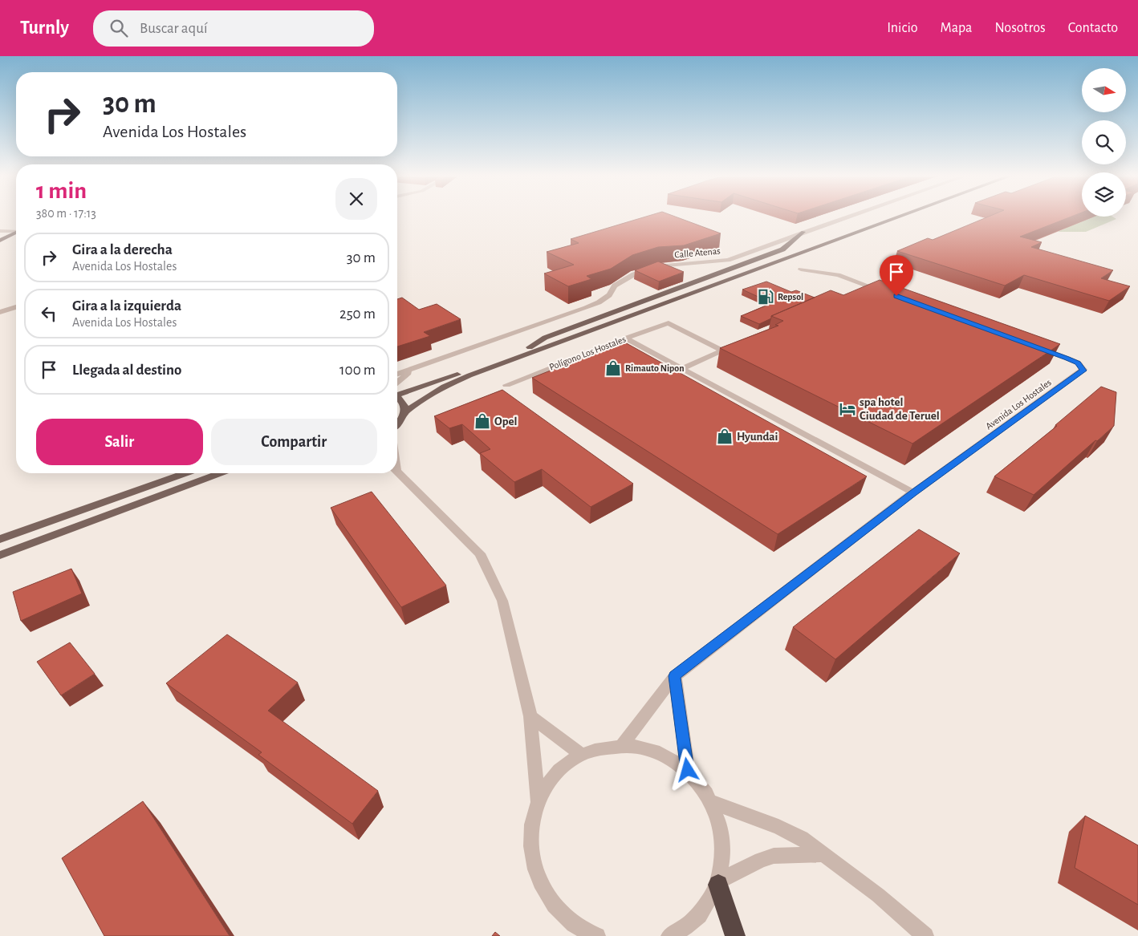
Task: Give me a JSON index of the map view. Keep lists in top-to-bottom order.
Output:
{
  "streets": {
    "street": ["Calle Atenas", "Polígono Los Hostales", "Avenida Los Hostales"]
  },
  "places": {
    "fuel station": ["Repsol"],
    "shop": ["Rimauto Nipon", "Opel", "Hyundai"],
    "hotel": ["spa hotel Ciudad de Teruel"]
  },
  "north": "right",
  "page": {
    "header": "Turnly",
    "search": "Buscar aquí",
    "nav": [
      "Inicio",
      "Mapa",
      "Nosotros",
      "Contacto"
    ],
    "turn": ["30 m", "Avenida Los Hostales"],
    "heading": ["1 min", "380 m · 17:13"],
    "list": [
      {
        "name": "Gira a la derecha",
        "note": "Avenida Los Hostales",
        "value": "30 m"
      },
      {
        "name": "Gira a la izquierda",
        "note": "Avenida Los Hostales",
        "value": "250 m"
      },
      {
        "name": "Llegada al destino",
        "value": "100 m"
      }
    ],
    "buttons": ["Salir", "Compartir"]
  }
}
